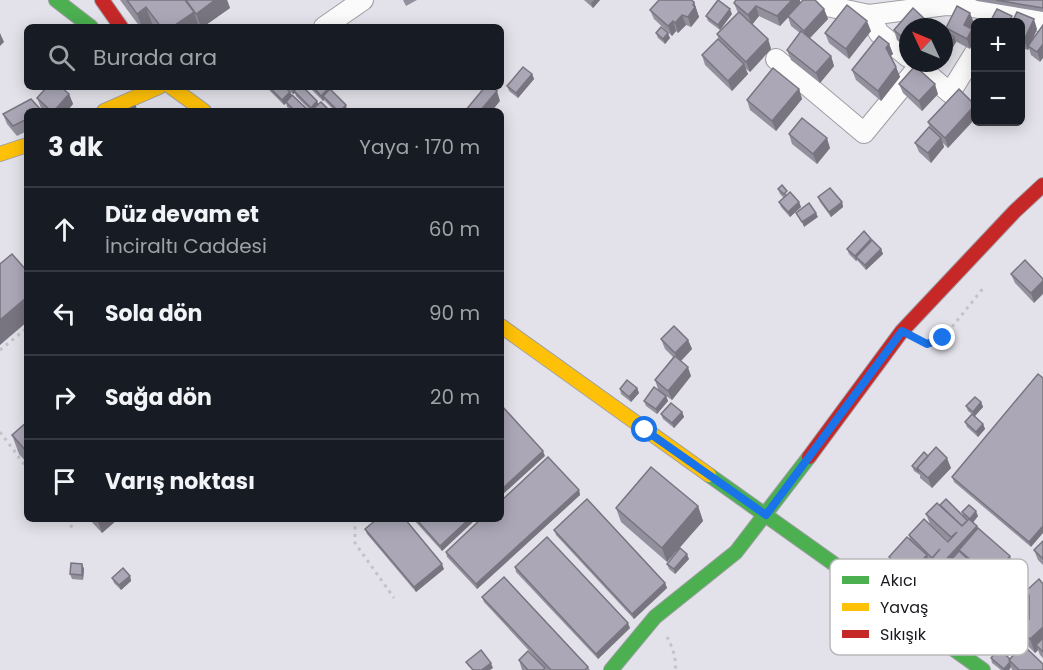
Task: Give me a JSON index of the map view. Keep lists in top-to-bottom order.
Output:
{
  "legend": ["Akıcı", "Yavaş", "Sıkışık"],
  "north": "top left",
  "page": {
    "map_buttons": ["+", "−"],
    "search": "Burada ara",
    "heading": ["3 dk", "Yaya · 170 m"],
    "list": [
      ["Düz devam et", "İnciraltı Caddesi", "60 m"],
      ["Sola dön", "90 m"],
      ["Sağa dön", "20 m"],
      "Varış noktası"
    ]
  }
}
